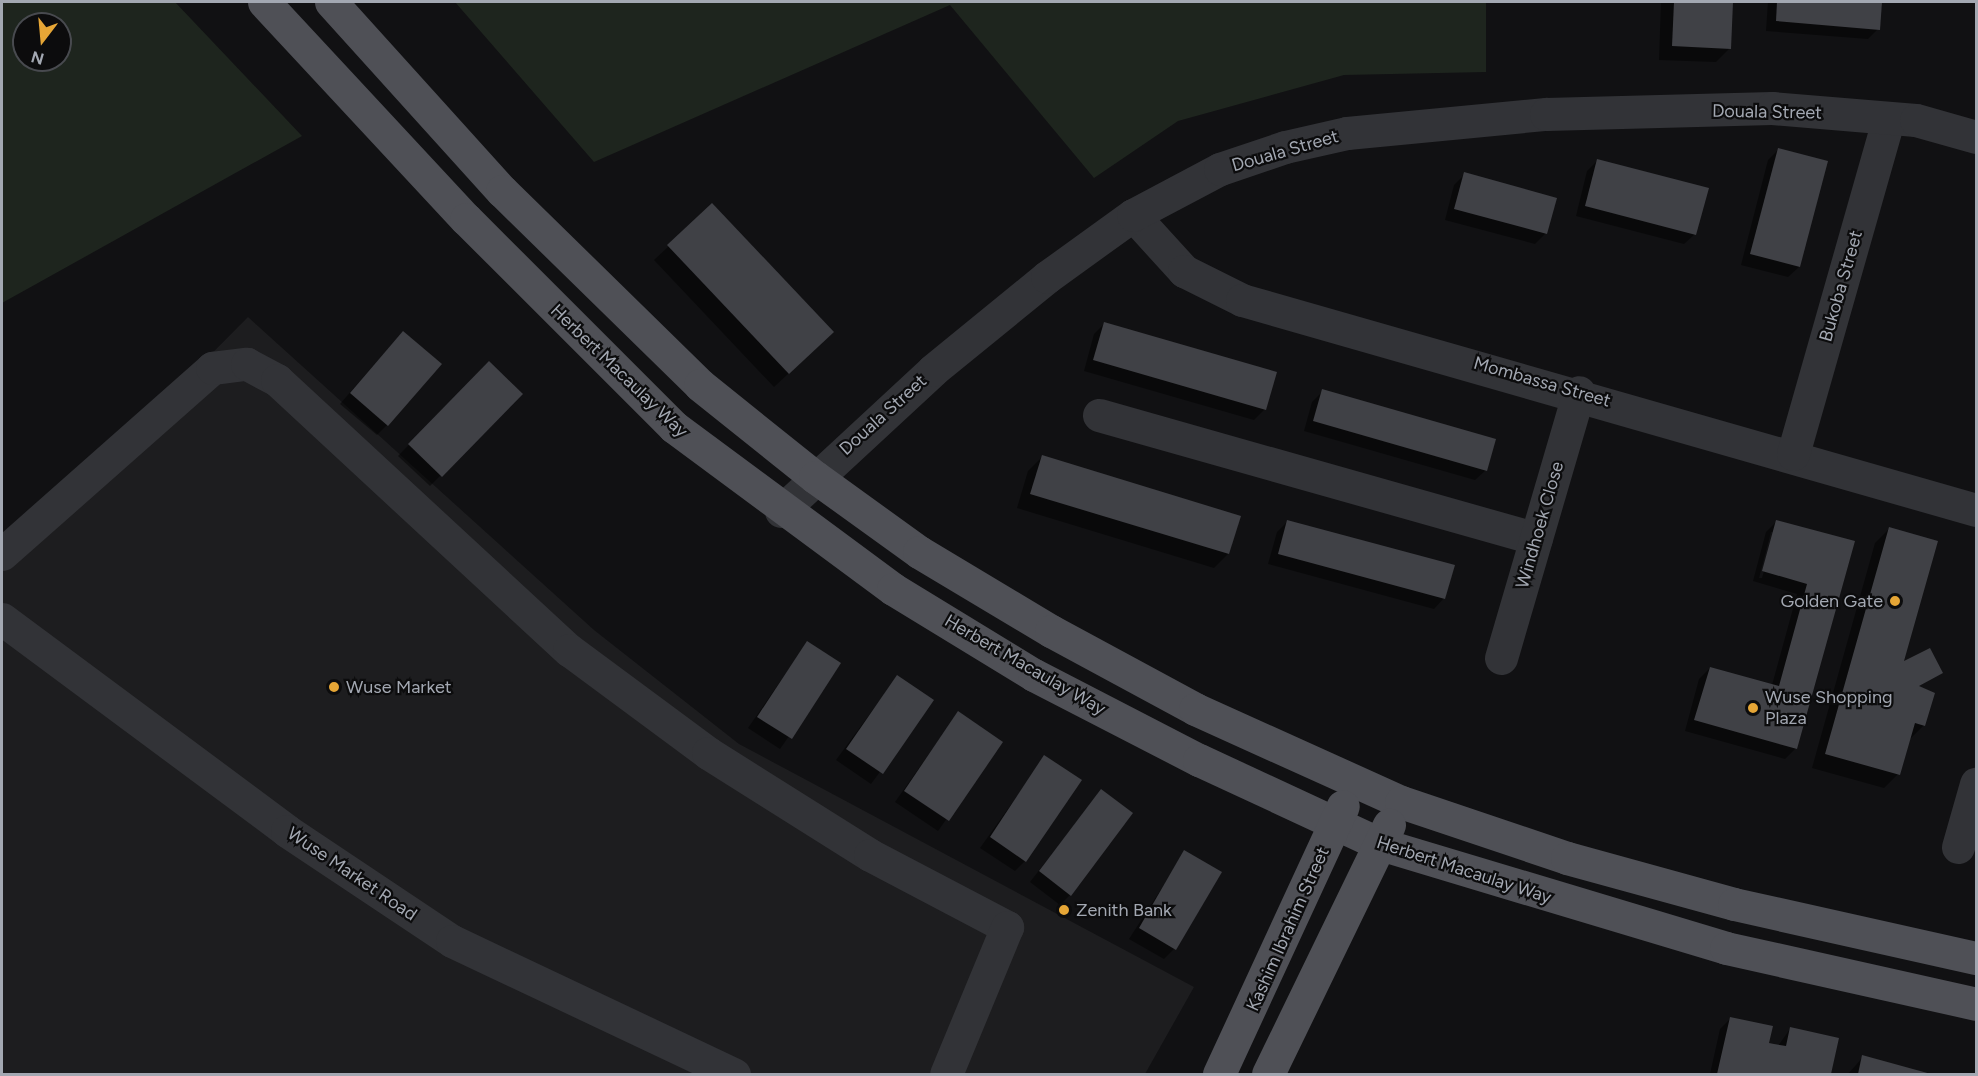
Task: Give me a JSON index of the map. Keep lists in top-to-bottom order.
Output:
{
  "streets": {
    "main road": ["Herbert Macaulay Way", "Kashim Ibrahim Street"],
    "street": [
      "Douala Street",
      "Bukoba Street",
      "Mombassa Street",
      "Windhoek Close",
      "Wuse Market Road"
    ]
  },
  "crossings": [
    ["Douala Street", "Bukoba Street"],
    ["Douala Street", "Herbert Macaulay Way"],
    ["Douala Street", "Mombassa Street"],
    ["Bukoba Street", "Mombassa Street"],
    ["Herbert Macaulay Way", "Kashim Ibrahim Street"],
    ["Mombassa Street", "Windhoek Close"]
  ],
  "places": [
    "Golden Gate",
    "Wuse Market",
    "Wuse Shopping Plaza",
    "Zenith Bank"
  ],
  "north": "bottom"
}
